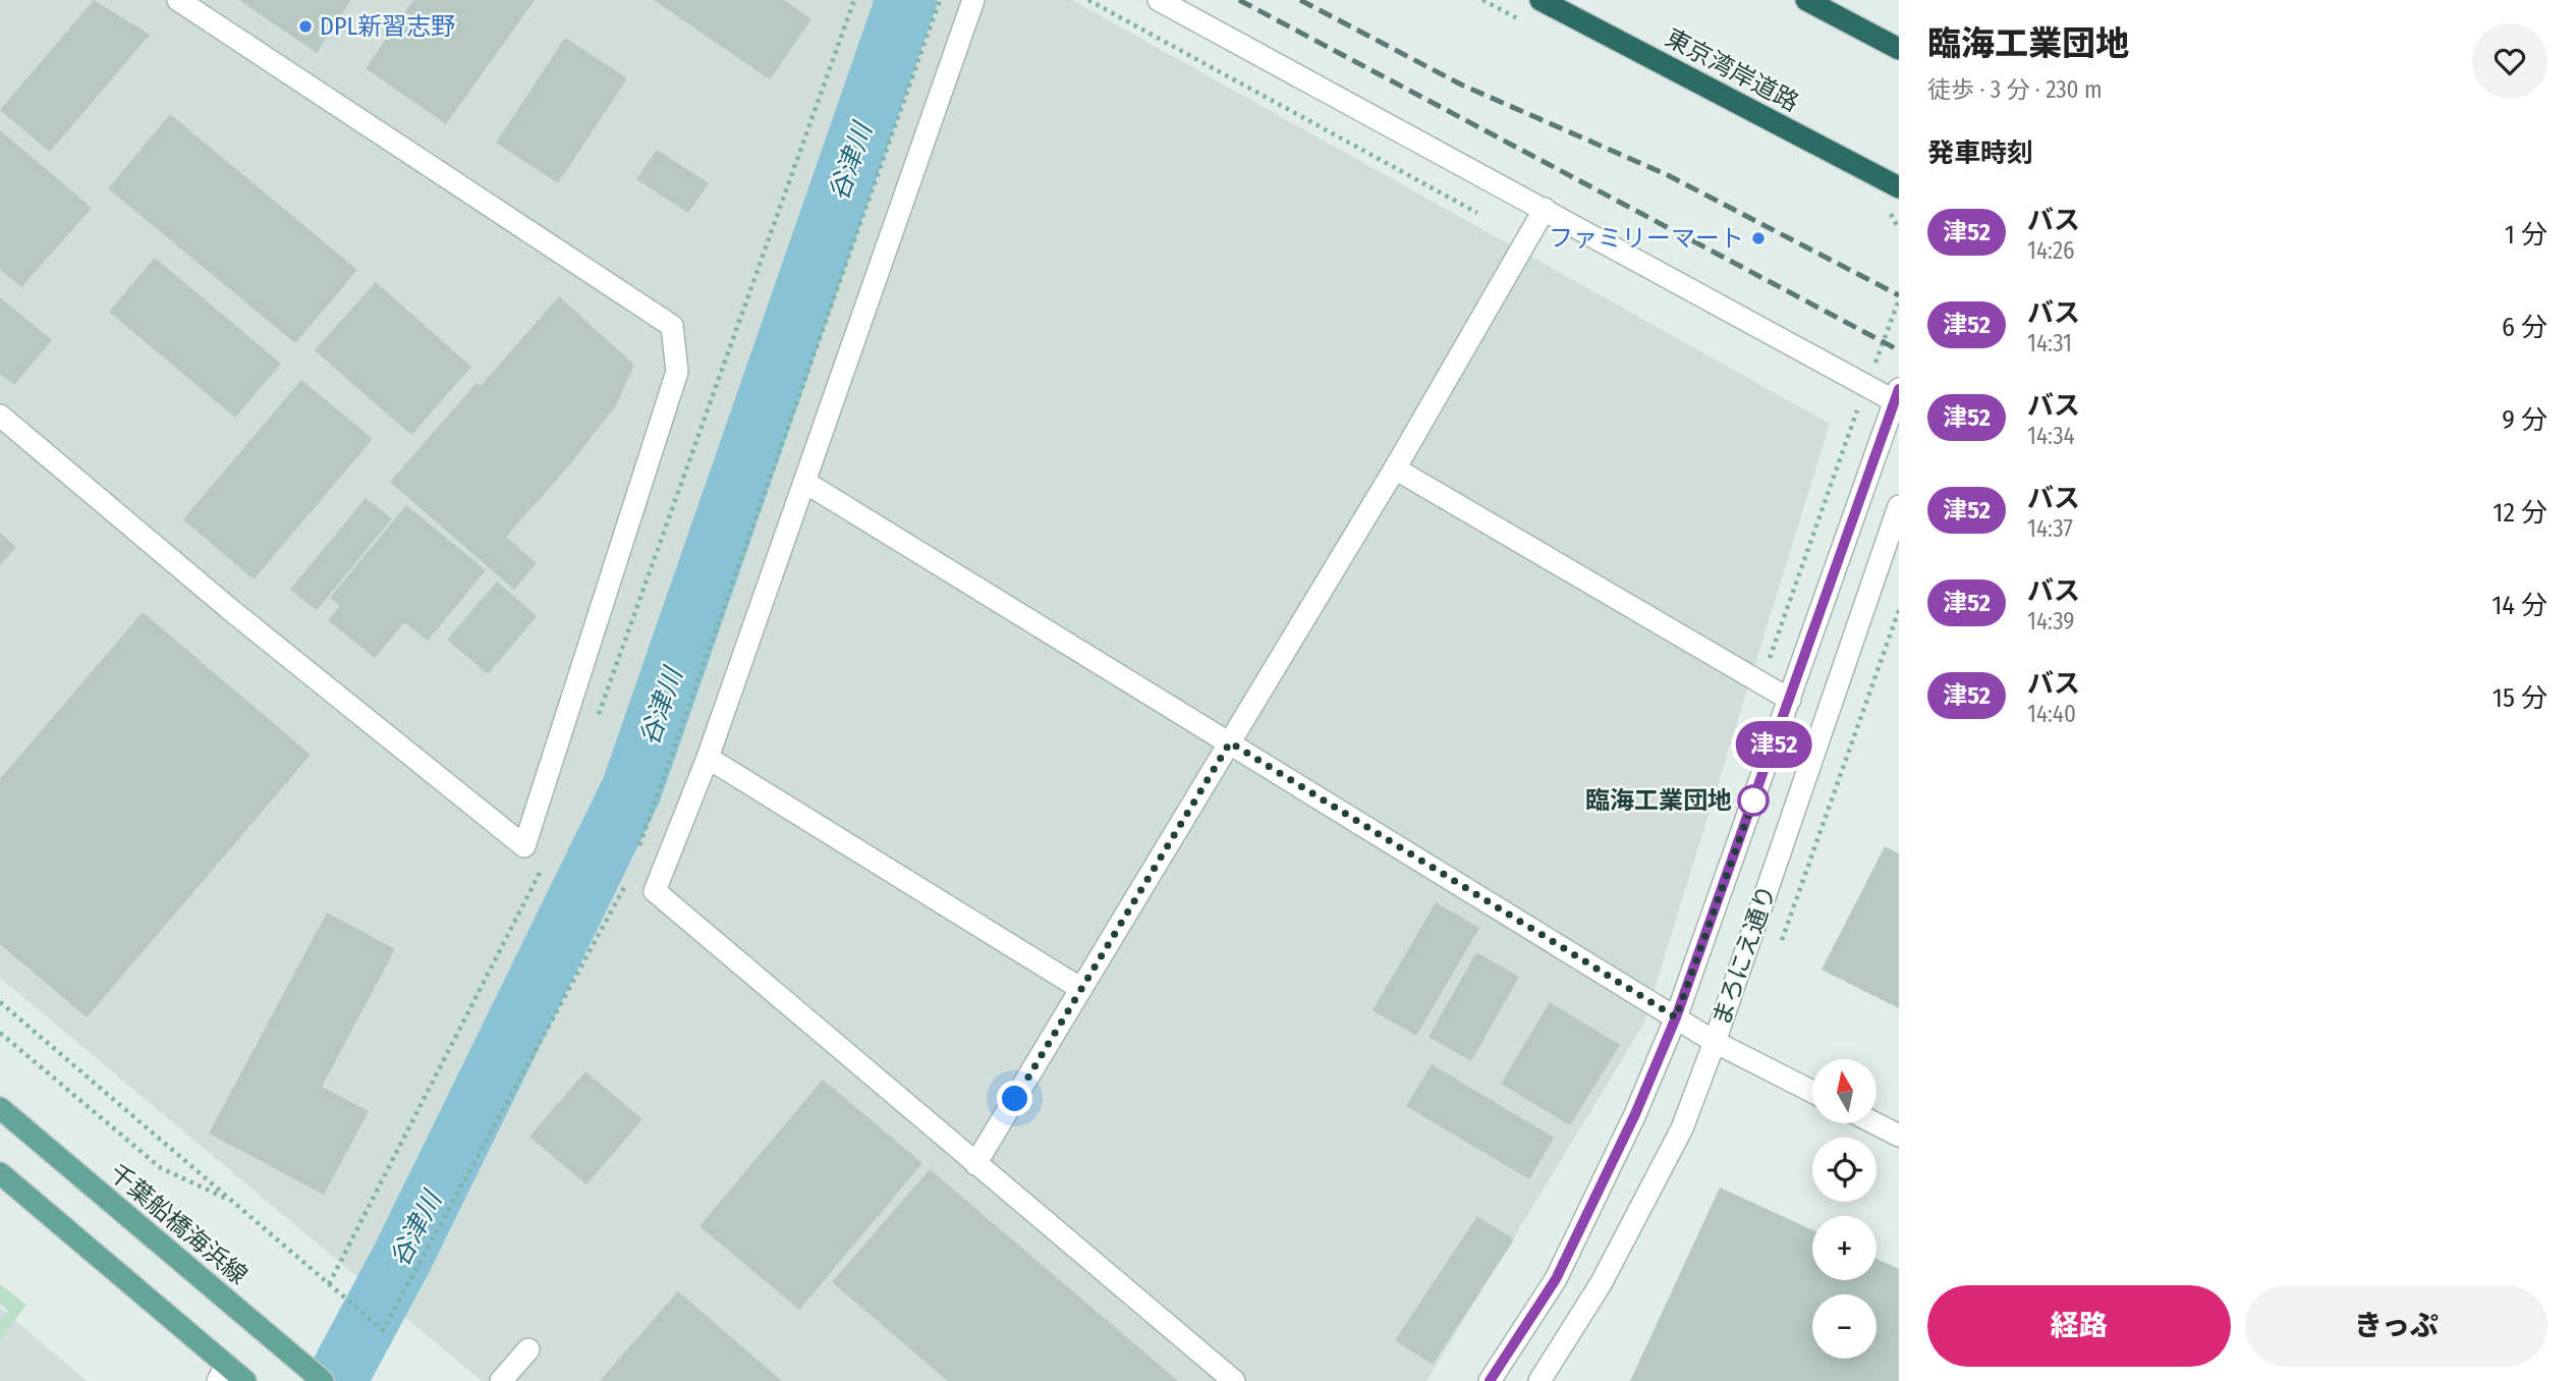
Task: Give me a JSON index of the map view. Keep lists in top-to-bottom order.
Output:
{
  "streets": {
    "highway": ["東京湾岸道路"],
    "main road": ["千葉船橋海浜線"],
    "street": ["まろにえ通り"]
  },
  "water": ["谷津川"],
  "places": ["DPL新習志野", "ファミリーマート", "臨海工業団地"],
  "lines": ["bus line 津52"],
  "north": "top",
  "page": {
    "on_map": "津52",
    "heading": [
      ["臨海工業団地", "徒歩 · 3 分 · 230 m"],
      "発車時刻"
    ],
    "list": [
      {
        "mark": "津52",
        "name": "バス",
        "note": "14:26",
        "value": "1 分"
      },
      {
        "mark": "津52",
        "name": "バス",
        "note": "14:31",
        "value": "6 分"
      },
      {
        "mark": "津52",
        "name": "バス",
        "note": "14:34",
        "value": "9 分"
      },
      {
        "mark": "津52",
        "name": "バス",
        "note": "14:37",
        "value": "12 分"
      },
      {
        "mark": "津52",
        "name": "バス",
        "note": "14:39",
        "value": "14 分"
      },
      {
        "mark": "津52",
        "name": "バス",
        "note": "14:40",
        "value": "15 分"
      }
    ],
    "map_buttons": ["+", "−"],
    "buttons": ["経路", "きっぷ"]
  }
}
